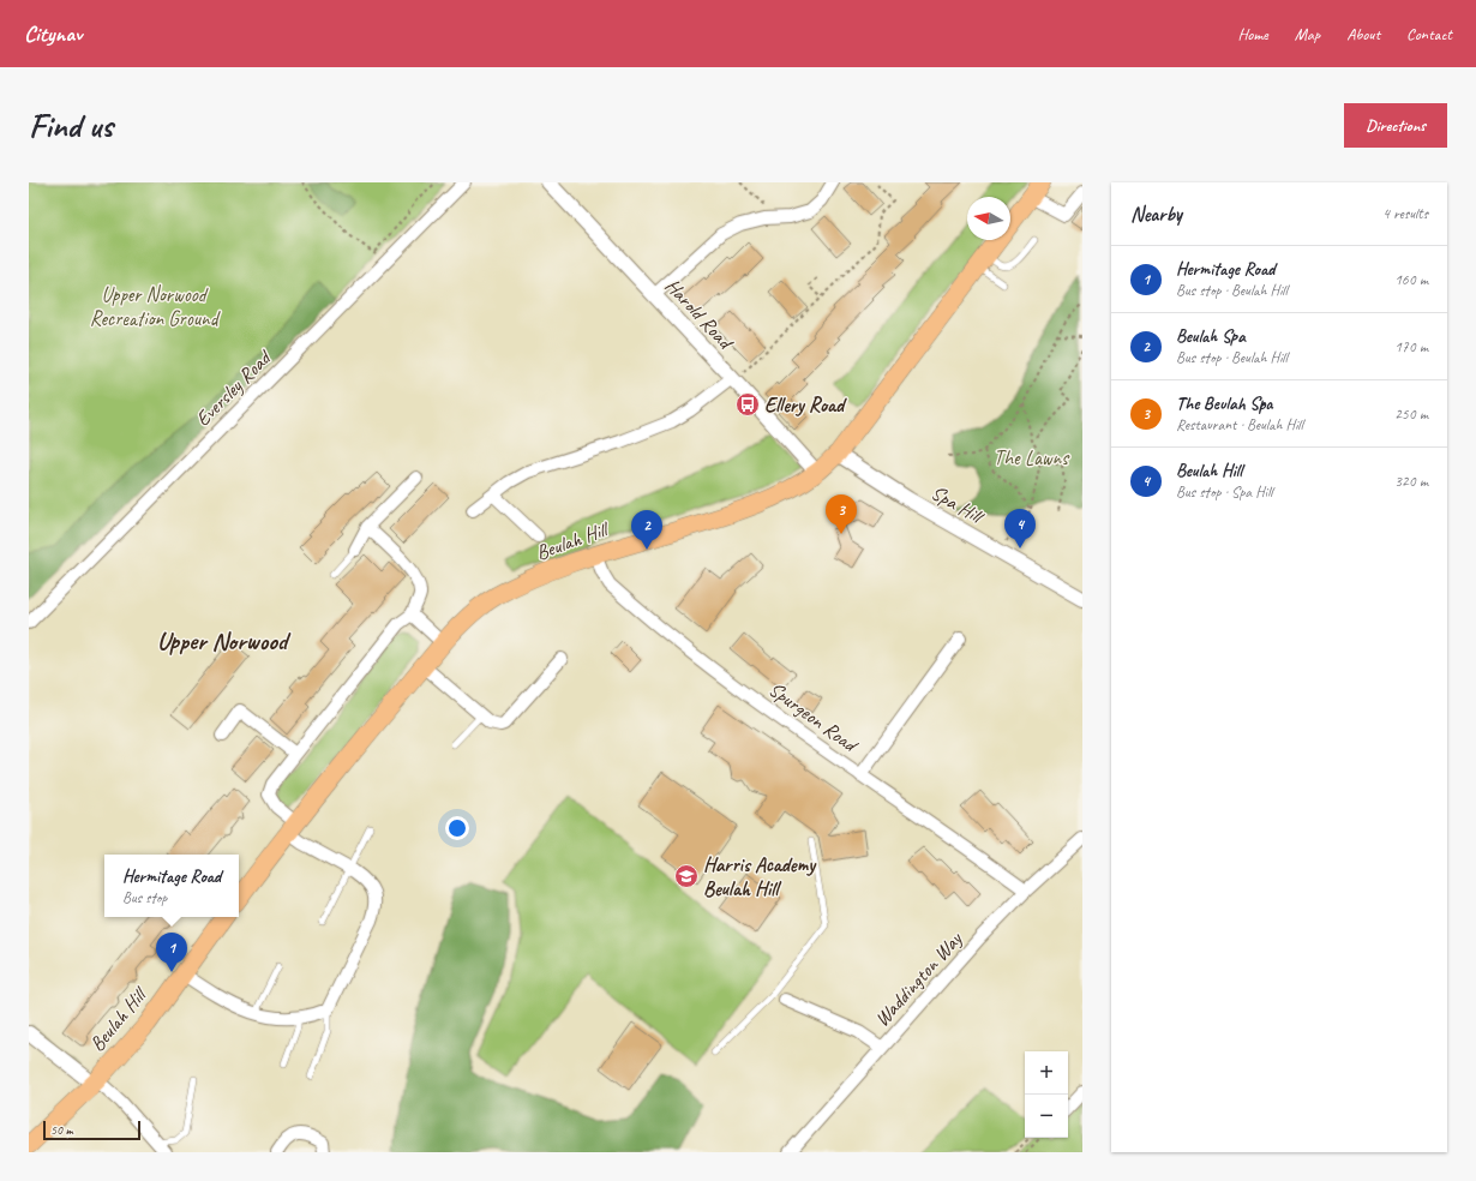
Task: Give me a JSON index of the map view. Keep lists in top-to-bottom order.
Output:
{
  "streets": {
    "main road": ["Beulah Hill"],
    "street": [
      "Harold Road",
      "Eversley Road",
      "Spa Hill",
      "Spurgeon Road",
      "Waddington Way"
    ]
  },
  "crossings": [
    ["Harold Road", "Beulah Hill"],
    ["Spa Hill", "Beulah Hill"],
    ["Beulah Hill", "Spurgeon Road"],
    ["Spurgeon Road", "Waddington Way"]
  ],
  "districts": ["Upper Norwood"],
  "parks": ["Upper Norwood Recreation Ground", "The Lawns"],
  "places": {
    "bus stop": ["Ellery Road"],
    "school or university": ["Harris Academy Beulah Hill"]
  },
  "scale_bar": "50 m",
  "north": "left",
  "page": {
    "header": "Citynav",
    "nav": [
      "Home",
      "Map",
      "About",
      "Contact"
    ],
    "buttons": "Directions",
    "title": "Find us",
    "heading": ["Nearby", "4 results"],
    "list": [
      {
        "mark": "1",
        "name": "Hermitage Road",
        "note": "Bus stop · Beulah Hill",
        "value": "160 m"
      },
      {
        "mark": "2",
        "name": "Beulah Spa",
        "note": "Bus stop · Beulah Hill",
        "value": "170 m"
      },
      {
        "mark": "3",
        "name": "The Beulah Spa",
        "note": "Restaurant · Beulah Hill",
        "value": "250 m"
      },
      {
        "mark": "4",
        "name": "Beulah Hill",
        "note": "Bus stop · Spa Hill",
        "value": "320 m"
      }
    ],
    "pins": [
      "3",
      "4",
      "2",
      "1"
    ],
    "popup": ["Hermitage Road", "Bus stop"],
    "map_buttons": ["+", "−"],
    "scale": "50 m"
  }
}
